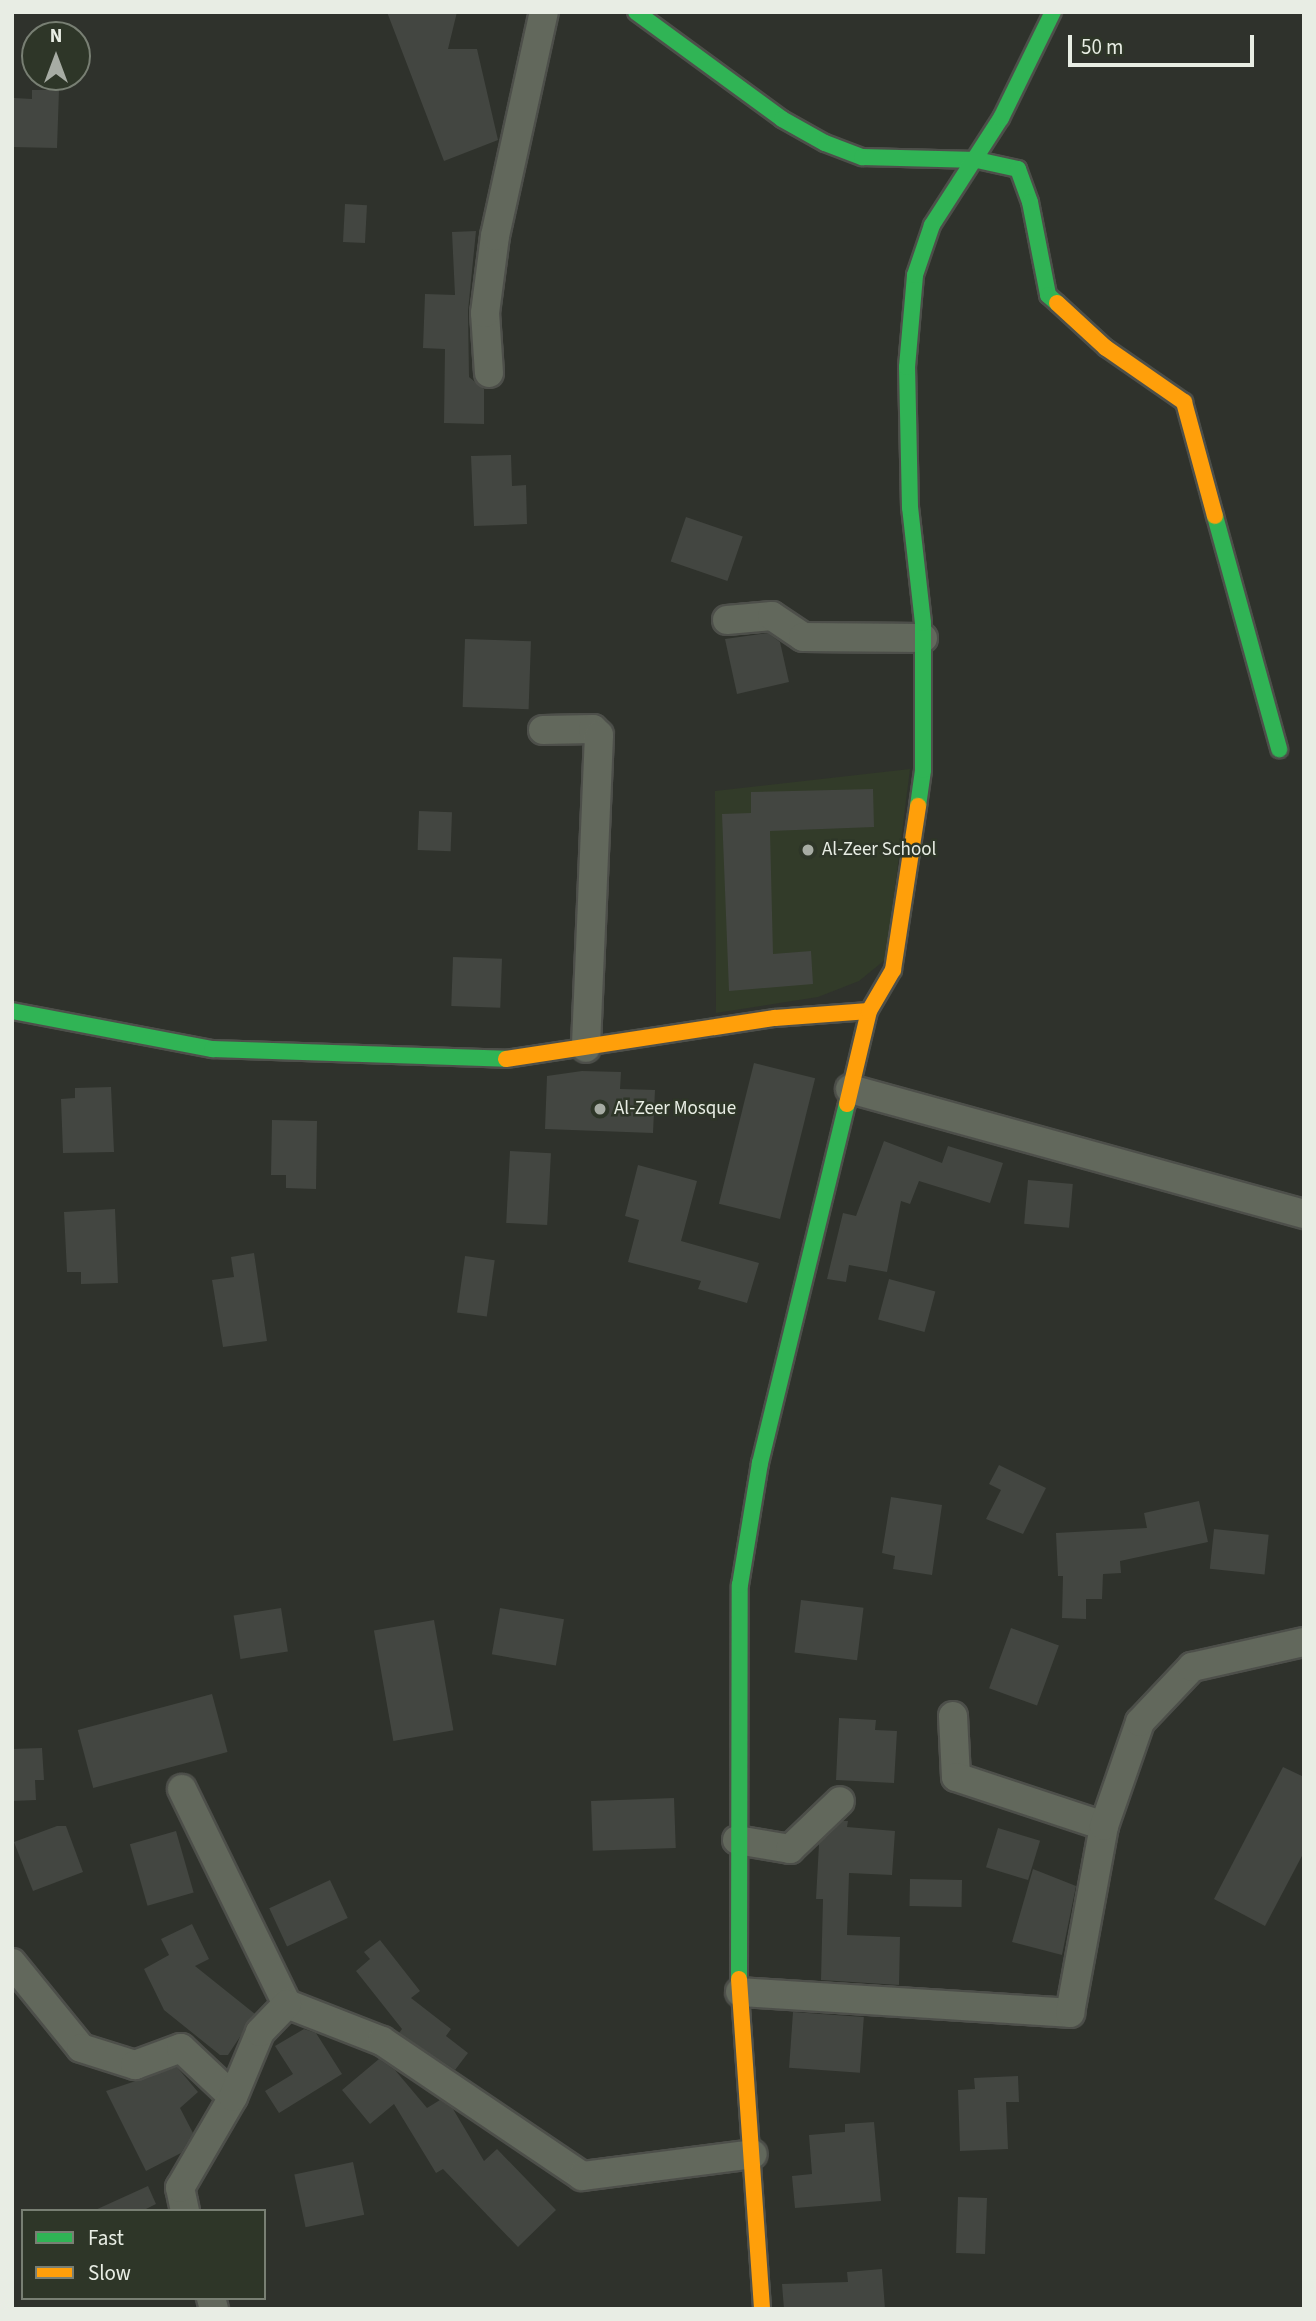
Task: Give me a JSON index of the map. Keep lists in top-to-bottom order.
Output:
{
  "places": ["Al-Zeer School", "Al-Zeer Mosque"],
  "legend": ["Fast", "Slow"],
  "scale_bar": "50 m",
  "north": "top"
}
